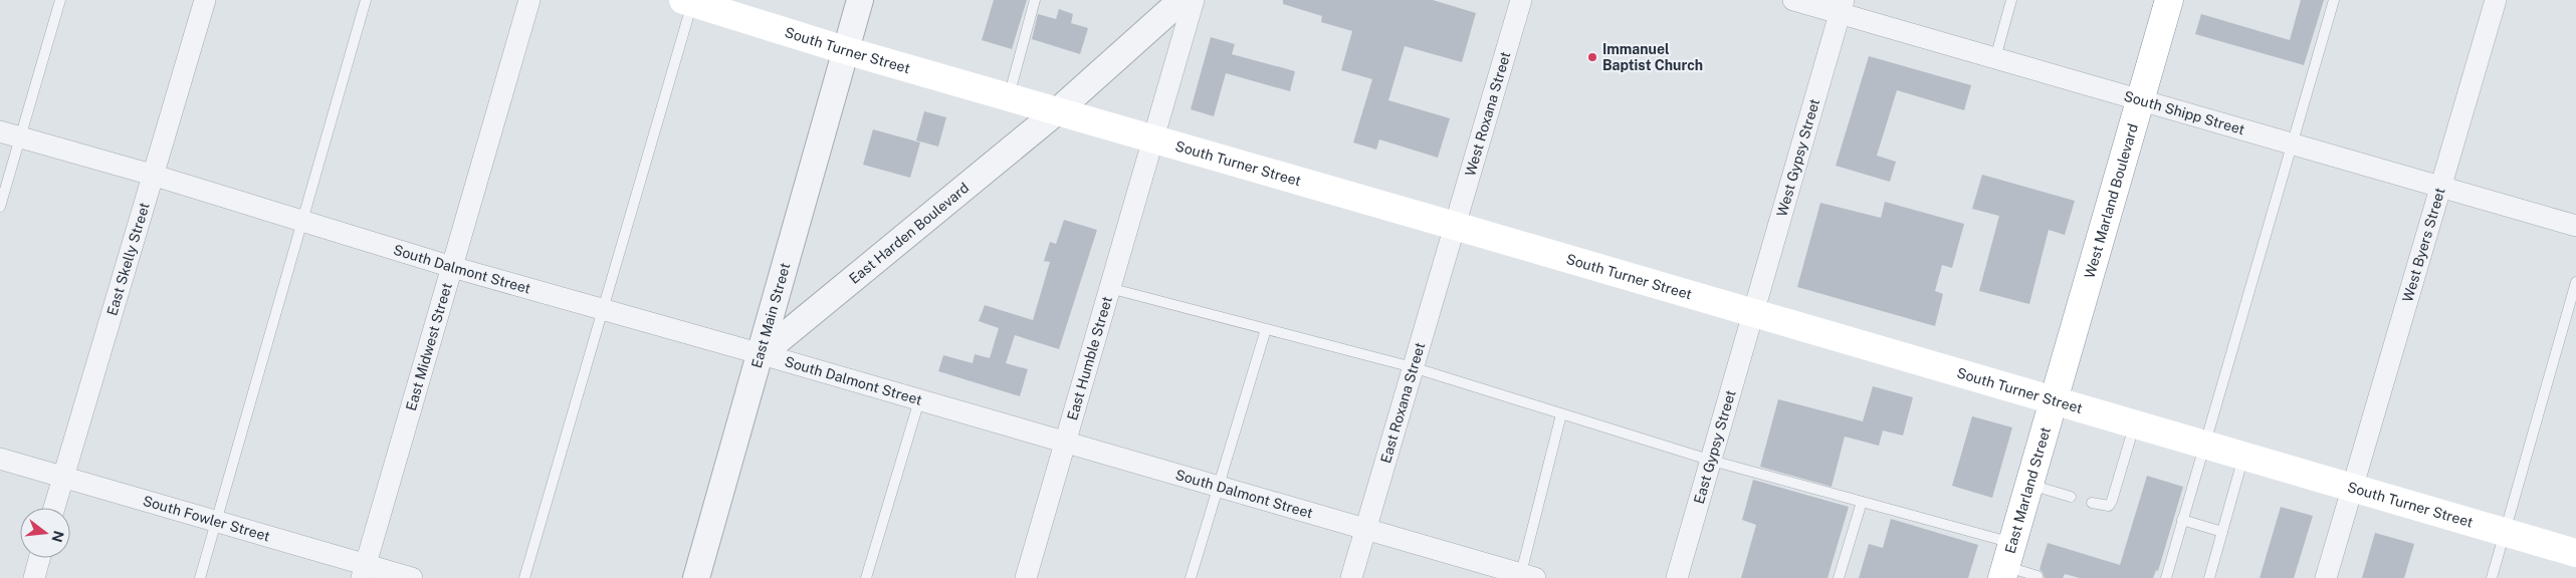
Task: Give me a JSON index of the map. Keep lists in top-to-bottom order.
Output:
{
  "streets": {
    "main road": ["South Turner Street", "West Marland Boulevard", "East Marland Street"],
    "street": [
      "South Shipp Street",
      "West Roxana Street",
      "West Gypsy Street",
      "East Harden Boulevard",
      "West Byers Street",
      "East Skelly Street",
      "South Dalmont Street",
      "East Main Street",
      "East Midwest Street",
      "East Humble Street",
      "East Roxana Street",
      "East Gypsy Street",
      "South Fowler Street"
    ]
  },
  "crossings": [
    ["South Turner Street", "West Roxana Street"],
    ["South Turner Street", "West Gypsy Street"],
    ["South Turner Street", "West Marland Boulevard"],
    ["South Turner Street", "East Harden Boulevard"],
    ["South Turner Street", "West Byers Street"],
    ["South Turner Street", "East Main Street"],
    ["South Turner Street", "East Humble Street"],
    ["South Turner Street", "East Roxana Street"],
    ["South Turner Street", "East Gypsy Street"],
    ["South Turner Street", "East Marland Street"],
    ["South Shipp Street", "West Gypsy Street"],
    ["South Shipp Street", "West Marland Boulevard"],
    ["South Shipp Street", "West Byers Street"],
    ["West Roxana Street", "East Roxana Street"],
    ["West Gypsy Street", "East Gypsy Street"],
    ["West Marland Boulevard", "East Marland Street"],
    ["East Harden Boulevard", "South Dalmont Street"],
    ["East Harden Boulevard", "East Main Street"],
    ["East Skelly Street", "South Dalmont Street"],
    ["East Skelly Street", "South Fowler Street"],
    ["South Dalmont Street", "East Main Street"],
    ["South Dalmont Street", "East Midwest Street"],
    ["South Dalmont Street", "East Humble Street"],
    ["South Dalmont Street", "East Roxana Street"],
    ["East Midwest Street", "South Fowler Street"]
  ],
  "places": ["Immanuel Baptist Church"],
  "north": "right"
}
